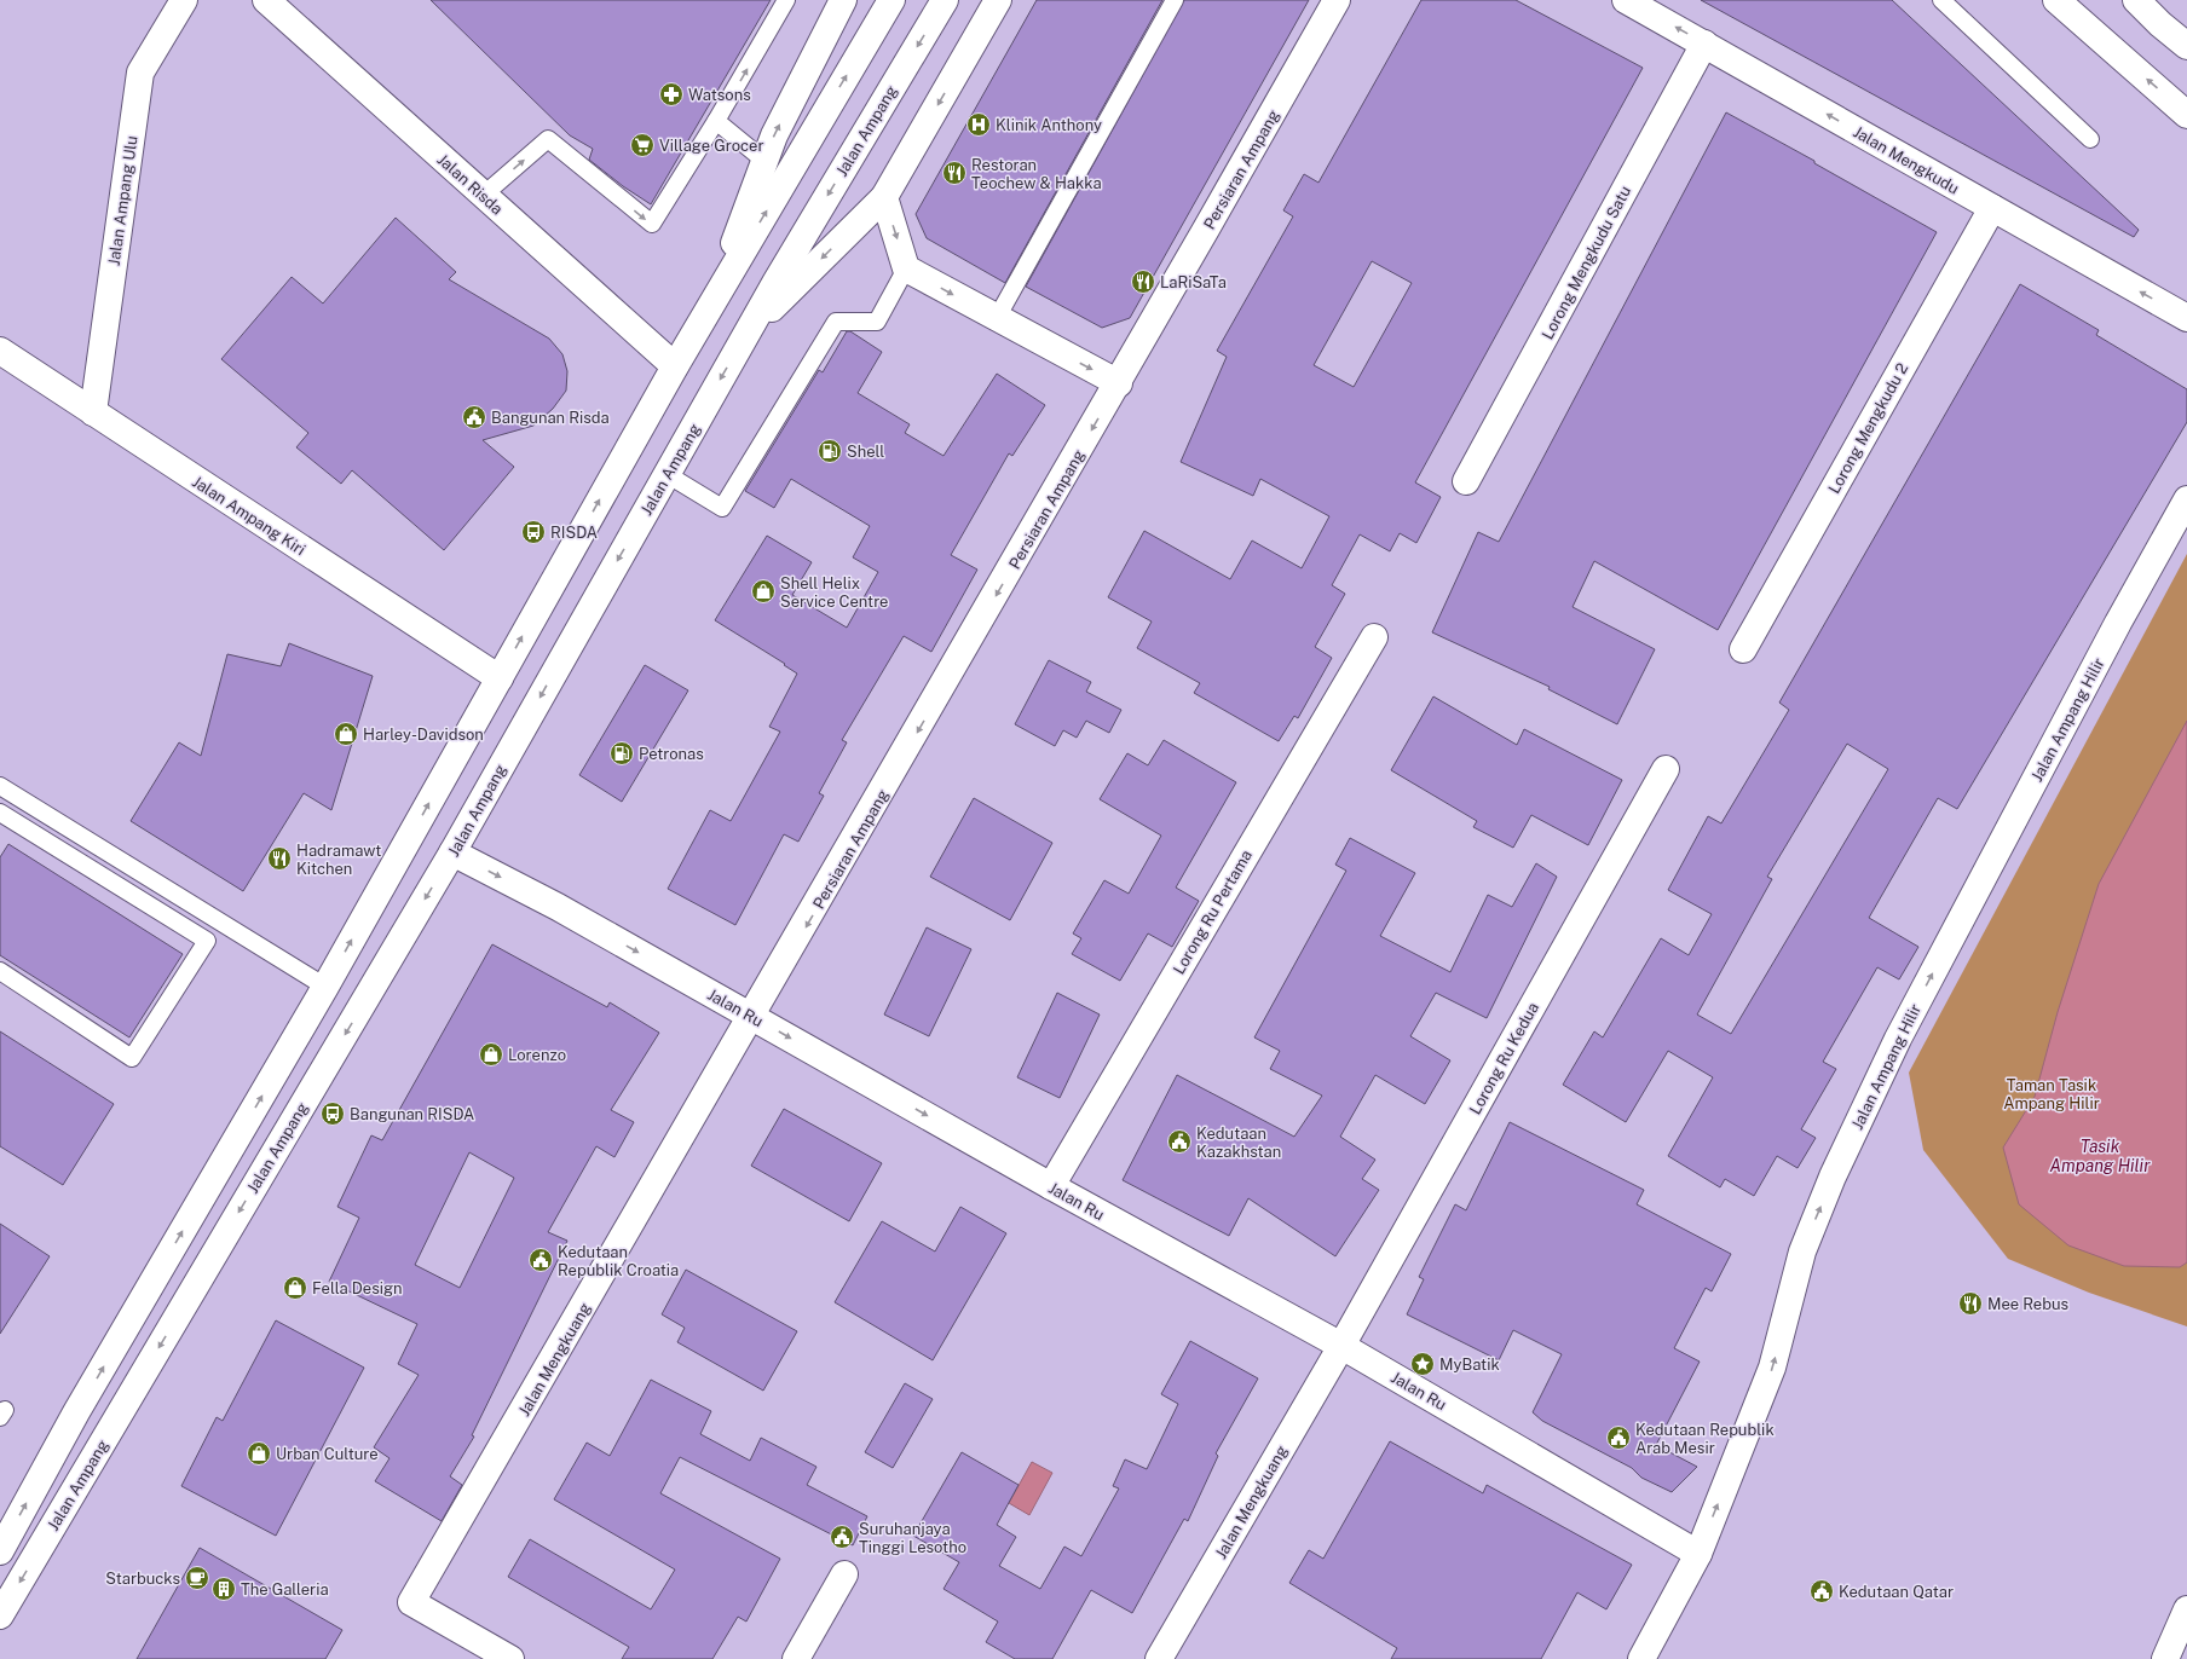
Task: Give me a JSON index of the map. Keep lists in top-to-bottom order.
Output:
{
  "streets": {
    "main road": [
      "Jalan Ampang",
      "Jalan Mengkudu",
      "Persiaran Ampang",
      "Jalan Risda",
      "Jalan Ampang Ulu",
      "Lorong Mengkudu Satu",
      "Lorong Mengkudu 2",
      "Jalan Ampang Kiri",
      "Jalan Ampang Hilir",
      "Lorong Ru Pertama",
      "Jalan Ru",
      "Lorong Ru Kedua",
      "Jalan Mengkuang"
    ]
  },
  "crossings": [
    ["Jalan Ampang", "Jalan Ru"],
    ["Jalan Mengkudu", "Lorong Mengkudu Satu"],
    ["Jalan Mengkudu", "Lorong Mengkudu 2"],
    ["Persiaran Ampang", "Jalan Ru"],
    ["Persiaran Ampang", "Jalan Mengkuang"],
    ["Jalan Ampang Ulu", "Jalan Ampang Kiri"],
    ["Jalan Ampang Hilir", "Jalan Ru"],
    ["Lorong Ru Pertama", "Jalan Ru"],
    ["Jalan Ru", "Lorong Ru Kedua"],
    ["Jalan Ru", "Jalan Mengkuang"],
    ["Lorong Ru Kedua", "Jalan Mengkuang"]
  ],
  "one_way": [
    "Jalan Mengkudu",
    "Persiaran Ampang",
    "Jalan Ampang Hilir",
    "Jalan Ru"
  ],
  "water": ["Tasik Ampang Hilir"],
  "parks": ["Taman Tasik Ampang Hilir"],
  "places": {
    "pharmacy": ["Watsons"],
    "hospital": ["Klinik Anthony"],
    "supermarket": ["Village Grocer"],
    "restaurant": [
      "Restoran Teochew & Hakka",
      "LaRiSaTa",
      "Hadramawt Kitchen",
      "Mee Rebus"
    ],
    "public building": [
      "Bangunan Risda",
      "Kedutaan Kazakhstan",
      "Kedutaan Republik Croatia",
      "Kedutaan Republik Arab Mesir",
      "Suruhanjaya Tinggi Lesotho",
      "Kedutaan Qatar"
    ],
    "fuel station": ["Shell", "Petronas"],
    "bus stop": ["RISDA", "Bangunan RISDA"],
    "shop": [
      "Shell Helix Service Centre",
      "Harley-Davidson",
      "Lorenzo",
      "Fella Design",
      "Urban Culture"
    ],
    "place": ["MyBatik"],
    "cafe": ["Starbucks"],
    "building": ["The Galleria"]
  }
}
